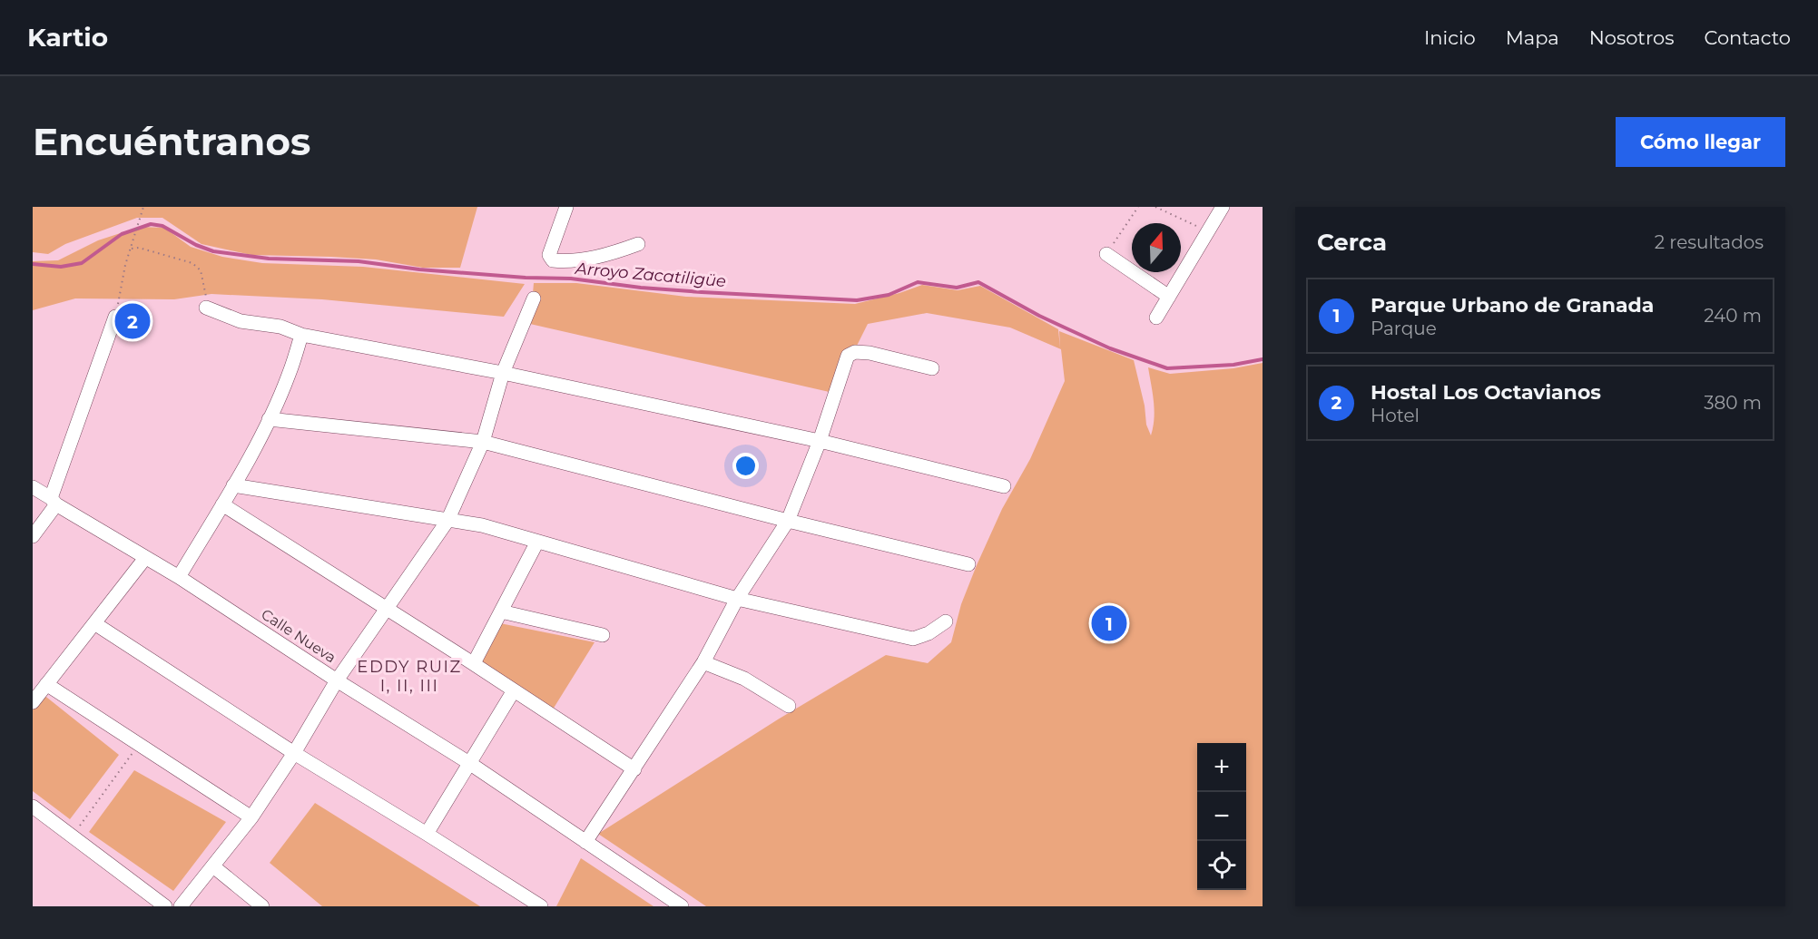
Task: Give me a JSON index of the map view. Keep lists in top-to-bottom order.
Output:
{
  "streets": {
    "street": ["Calle Nueva"]
  },
  "districts": ["EDDY RUIZ I, II, III"],
  "water": ["Arroyo Zacatiligüe"],
  "north": "top",
  "page": {
    "header": "Kartio",
    "nav": [
      "Inicio",
      "Mapa",
      "Nosotros",
      "Contacto"
    ],
    "buttons": "Cómo llegar",
    "title": "Encuéntranos",
    "heading": ["Cerca", "2 resultados"],
    "list": [
      {
        "mark": "1",
        "name": "Parque Urbano de Granada",
        "note": "Parque",
        "value": "240 m"
      },
      {
        "mark": "2",
        "name": "Hostal Los Octavianos",
        "note": "Hotel",
        "value": "380 m"
      }
    ],
    "pins": ["2", "1"],
    "map_buttons": ["+", "−"]
  }
}
